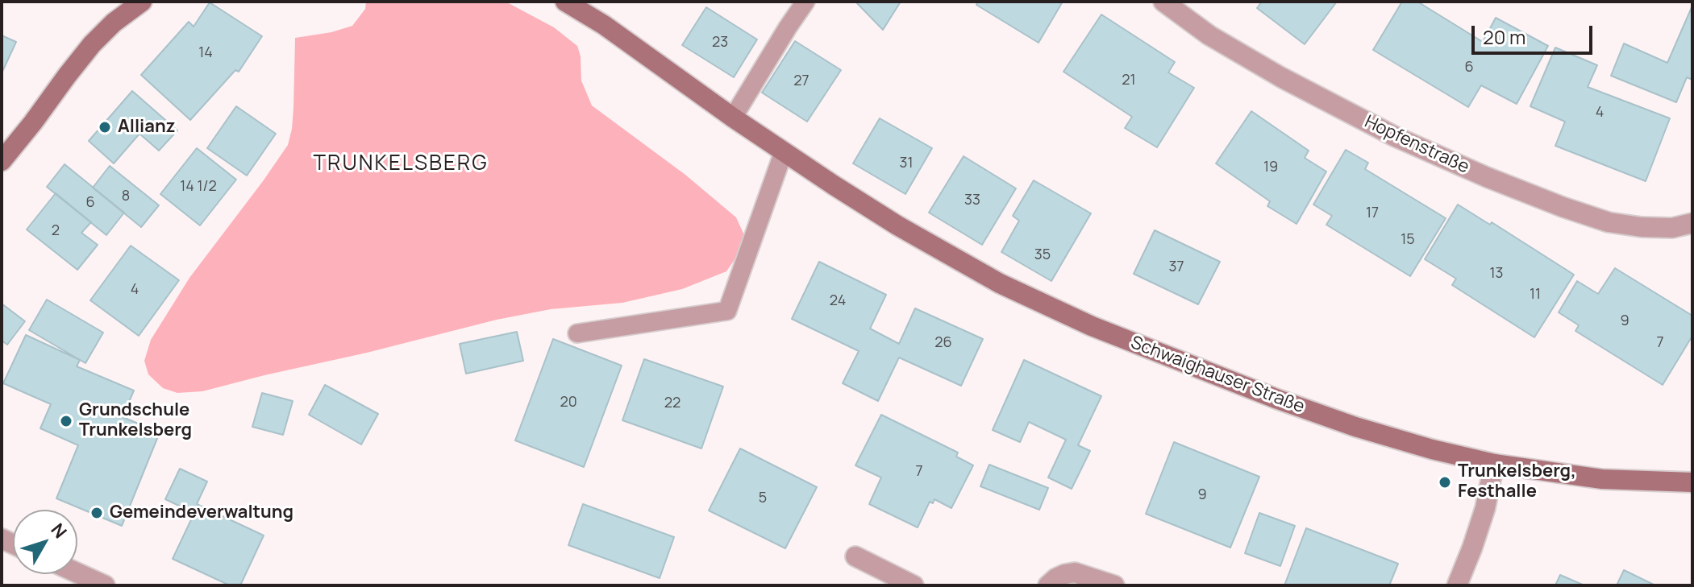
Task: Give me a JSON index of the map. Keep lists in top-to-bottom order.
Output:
{
  "streets": {
    "street": ["Hopfenstraße", "Schwaighauser Straße"]
  },
  "districts": ["TRUNKELSBERG"],
  "places": [
    "Allianz",
    "Grundschule Trunkelsberg",
    "Trunkelsberg, Festhalle",
    "Gemeindeverwaltung"
  ],
  "house_numbers": [
    "23",
    "14",
    "6",
    "21",
    "27",
    "4",
    "31",
    "19",
    "14 1/2",
    "8",
    "33",
    "6",
    "17",
    "2",
    "15",
    "35",
    "37",
    "13",
    "4",
    "11",
    "24",
    "9",
    "26",
    "7",
    "20",
    "22",
    "7",
    "9",
    "5"
  ],
  "scale_bar": "20 m",
  "north": "top right"
}
